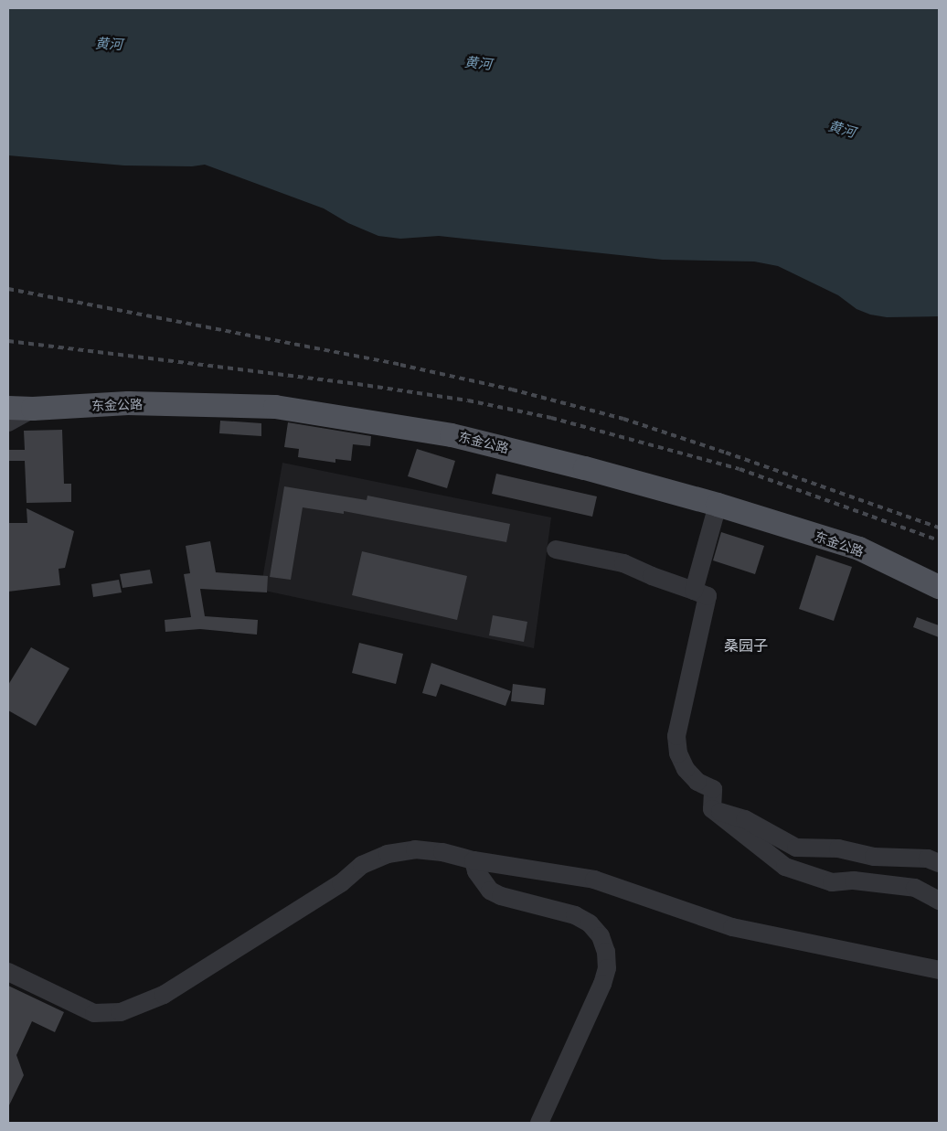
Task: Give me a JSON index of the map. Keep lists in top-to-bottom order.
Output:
{
  "streets": {
    "main road": ["东金公路"]
  },
  "districts": ["桑园子"],
  "water": ["黄河"]
}
